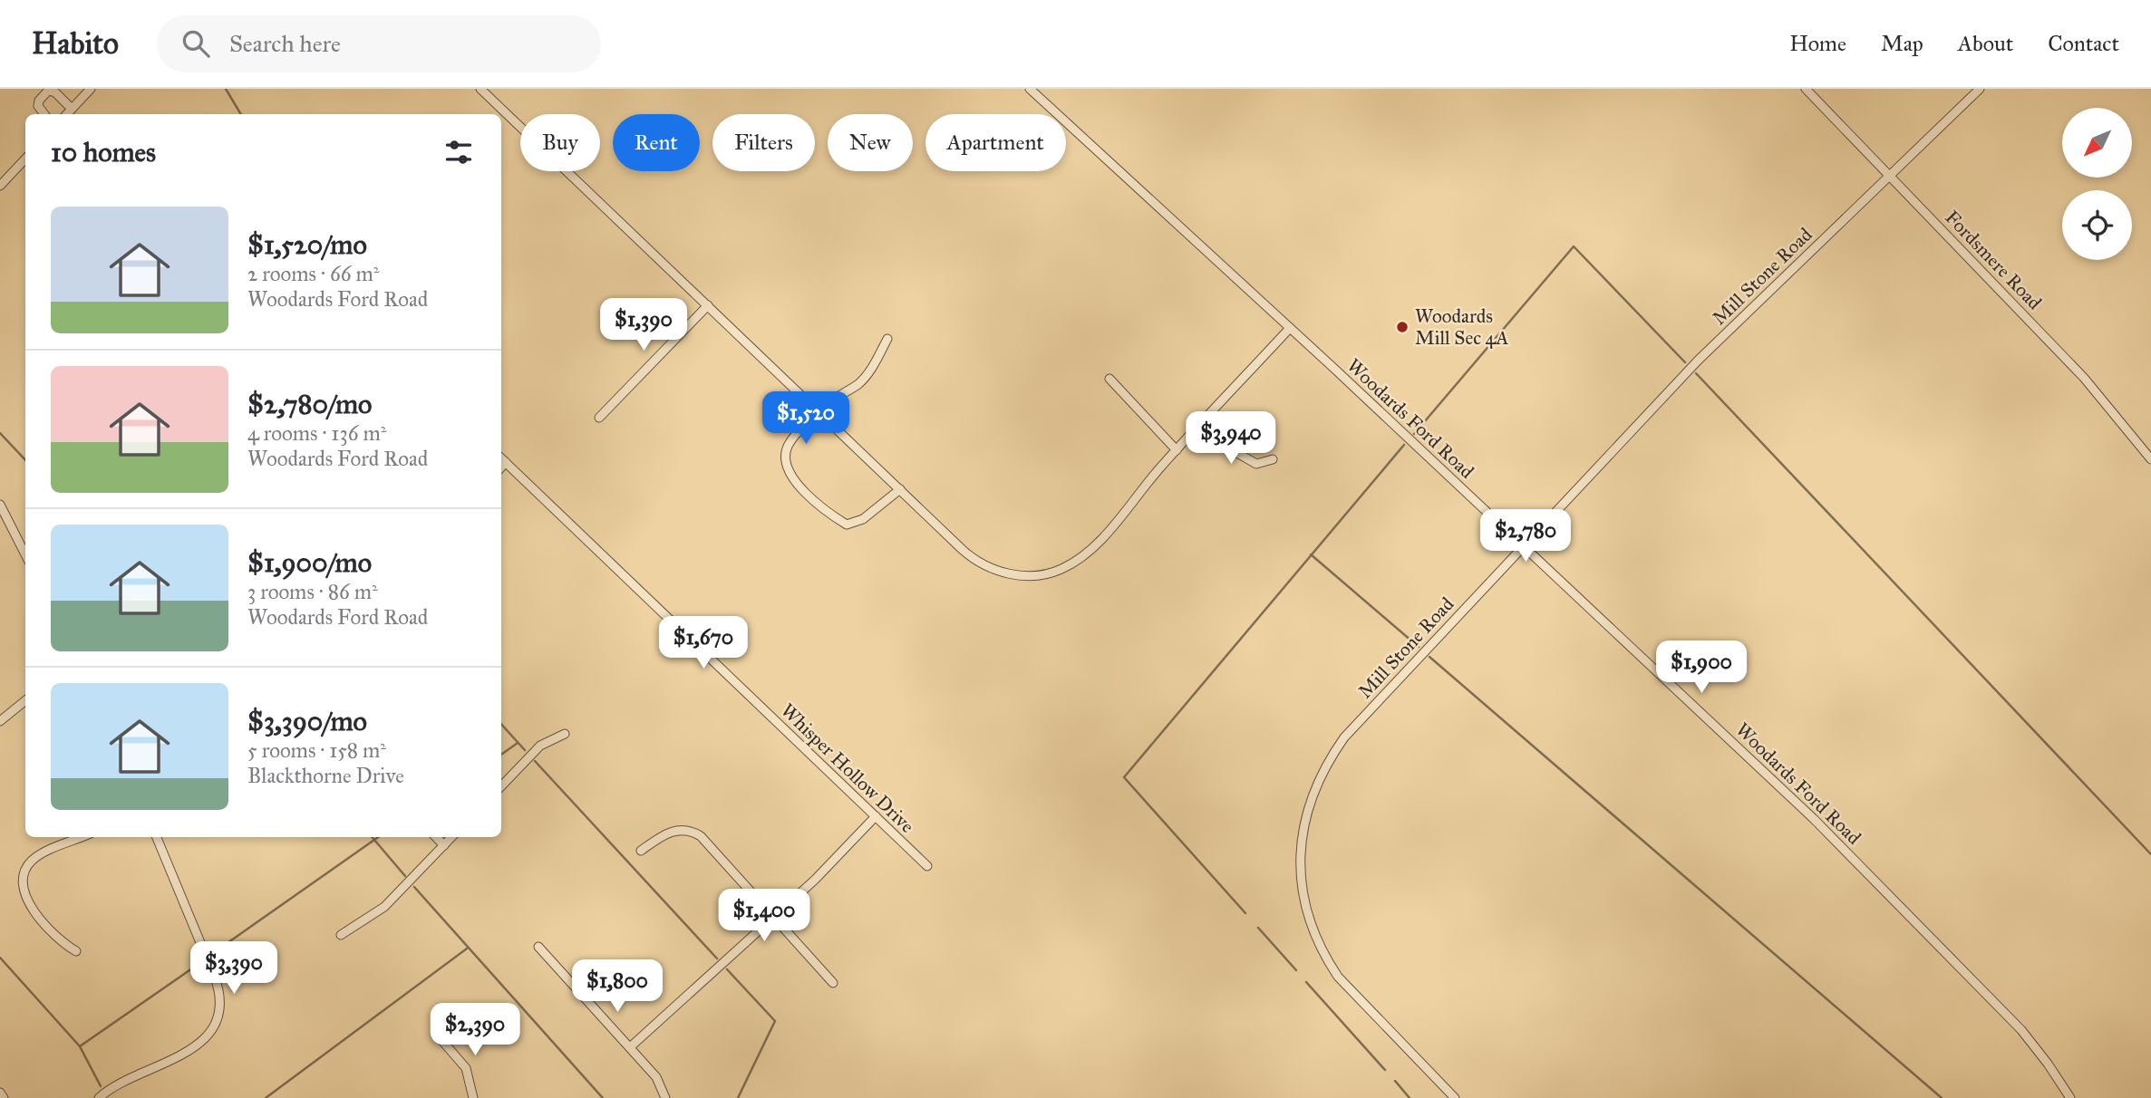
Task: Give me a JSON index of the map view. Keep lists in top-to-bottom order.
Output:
{
  "streets": {
    "street": [
      "Fordsmere Road",
      "Mill Stone Road",
      "Woodards Ford Road",
      "Whisper Hollow Drive"
    ]
  },
  "crossings": [
    ["Fordsmere Road", "Mill Stone Road"],
    ["Mill Stone Road", "Woodards Ford Road"]
  ],
  "places": ["Woodards Mill Sec 4A"],
  "north": "bottom left",
  "page": {
    "header": "Habito",
    "search": "Search here",
    "nav": [
      "Home",
      "Map",
      "About",
      "Contact"
    ],
    "chip": [
      "Buy",
      "Rent",
      "Filters",
      "New",
      "Apartment"
    ],
    "heading": "10 homes",
    "list": [
      {
        "name": "$1,520/mo",
        "note": "2 rooms · 66 m² · Woodards Ford Road"
      },
      {
        "name": "$2,780/mo",
        "note": "4 rooms · 136 m² · Woodards Ford Road"
      },
      {
        "name": "$1,900/mo",
        "note": "3 rooms · 86 m² · Woodards Ford Road"
      },
      {
        "name": "$3,390/mo",
        "note": "5 rooms · 158 m² · Blackthorne Drive"
      }
    ],
    "price": [
      "$1,390",
      "$1,520",
      "$3,940",
      "$2,780",
      "$1,670",
      "$1,900",
      "$1,400",
      "$3,390",
      "$1,800",
      "$2,390"
    ]
  }
}
